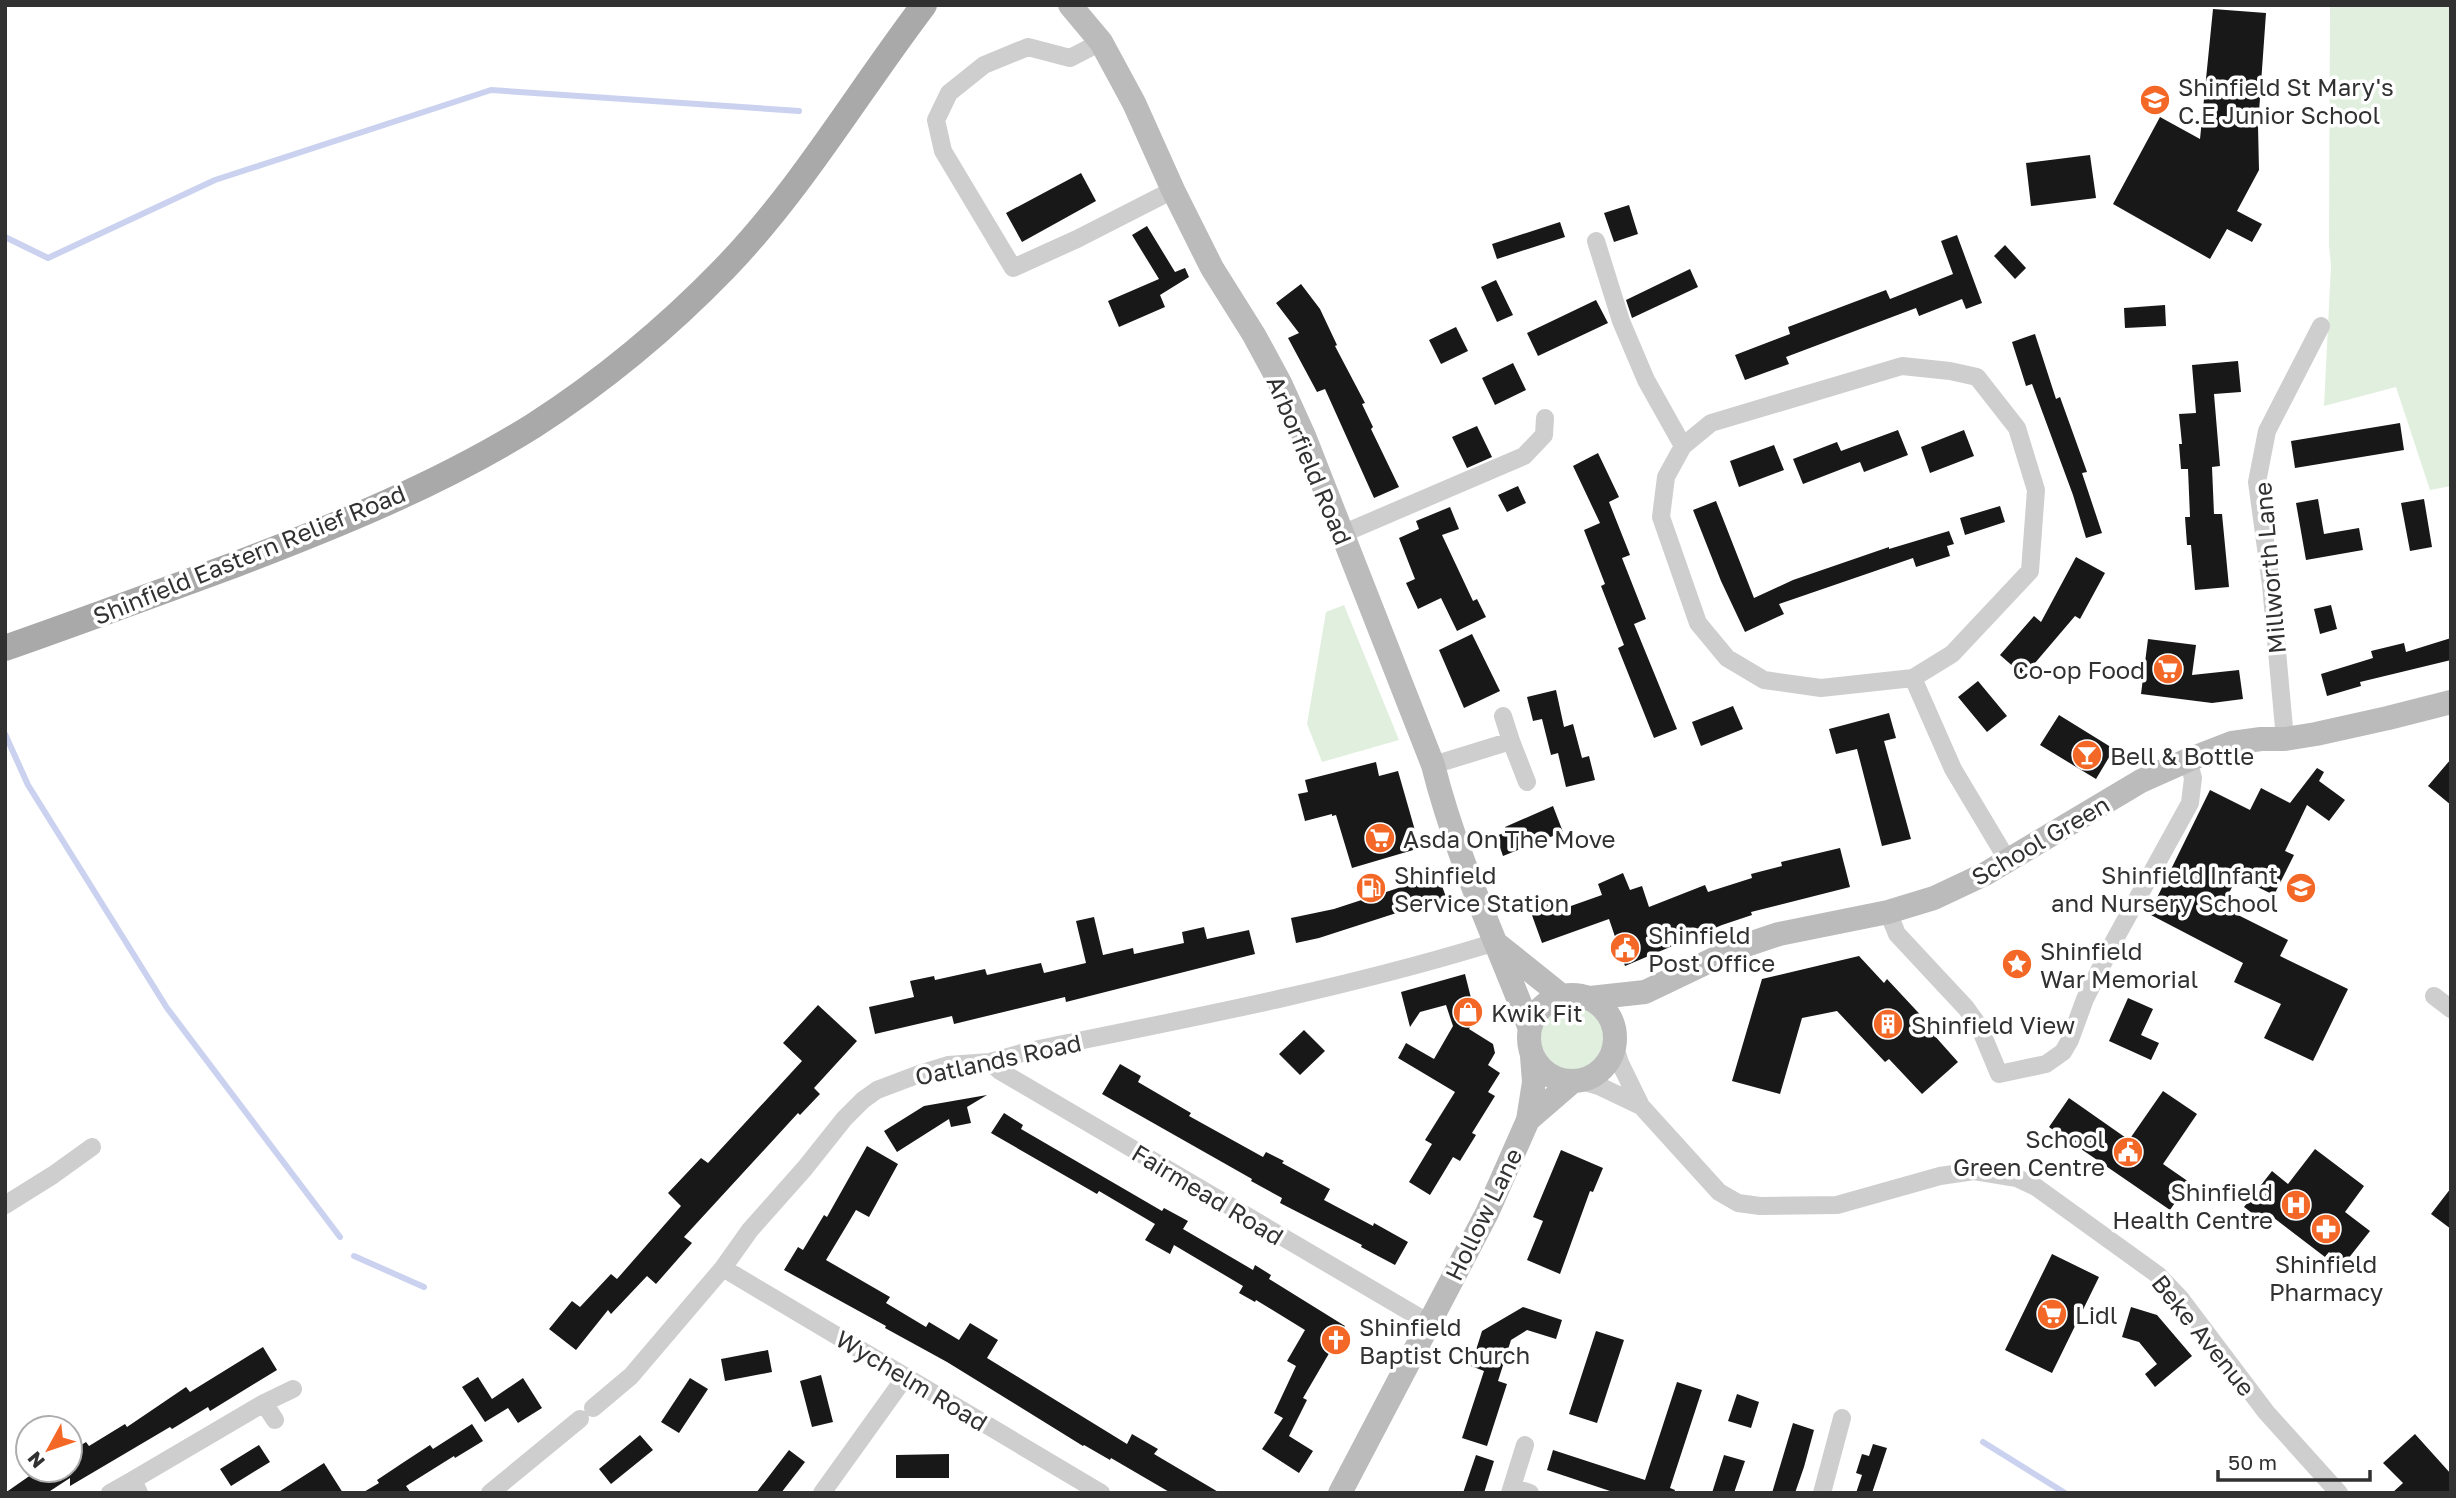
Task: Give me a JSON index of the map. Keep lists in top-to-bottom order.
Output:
{
  "streets": {
    "main road": [
      "Arborfield Road",
      "Shinfield Eastern Relief Road",
      "School Green",
      "Hollow Lane"
    ],
    "street": [
      "Millworth Lane",
      "Oatlands Road",
      "Fairmead Road",
      "Beke Avenue",
      "Wychelm Road"
    ]
  },
  "crossings": [
    ["Arborfield Road", "School Green"],
    ["Arborfield Road", "Oatlands Road"],
    ["Arborfield Road", "Hollow Lane"],
    ["Millworth Lane", "School Green"],
    ["School Green", "Hollow Lane"],
    ["Oatlands Road", "Fairmead Road"],
    ["Oatlands Road", "Wychelm Road"],
    ["Fairmead Road", "Hollow Lane"]
  ],
  "places": {
    "school or university": ["Shinfield St Mary's C.E Junior School", "Shinfield Infant and Nursery School"],
    "supermarket": ["Co-op Food", "Asda On The Move", "Lidl"],
    "bar": ["Bell & Bottle"],
    "fuel station": ["Shinfield Service Station"],
    "public building": ["Shinfield Post Office", "School Green Centre"],
    "place": ["Shinfield War Memorial"],
    "shop": ["Kwik Fit"],
    "building": ["Shinfield View"],
    "hospital": ["Shinfield Health Centre"],
    "pharmacy": ["Shinfield Pharmacy"],
    "church": ["Shinfield Baptist Church"]
  },
  "scale_bar": "50 m",
  "north": "bottom left"
}
